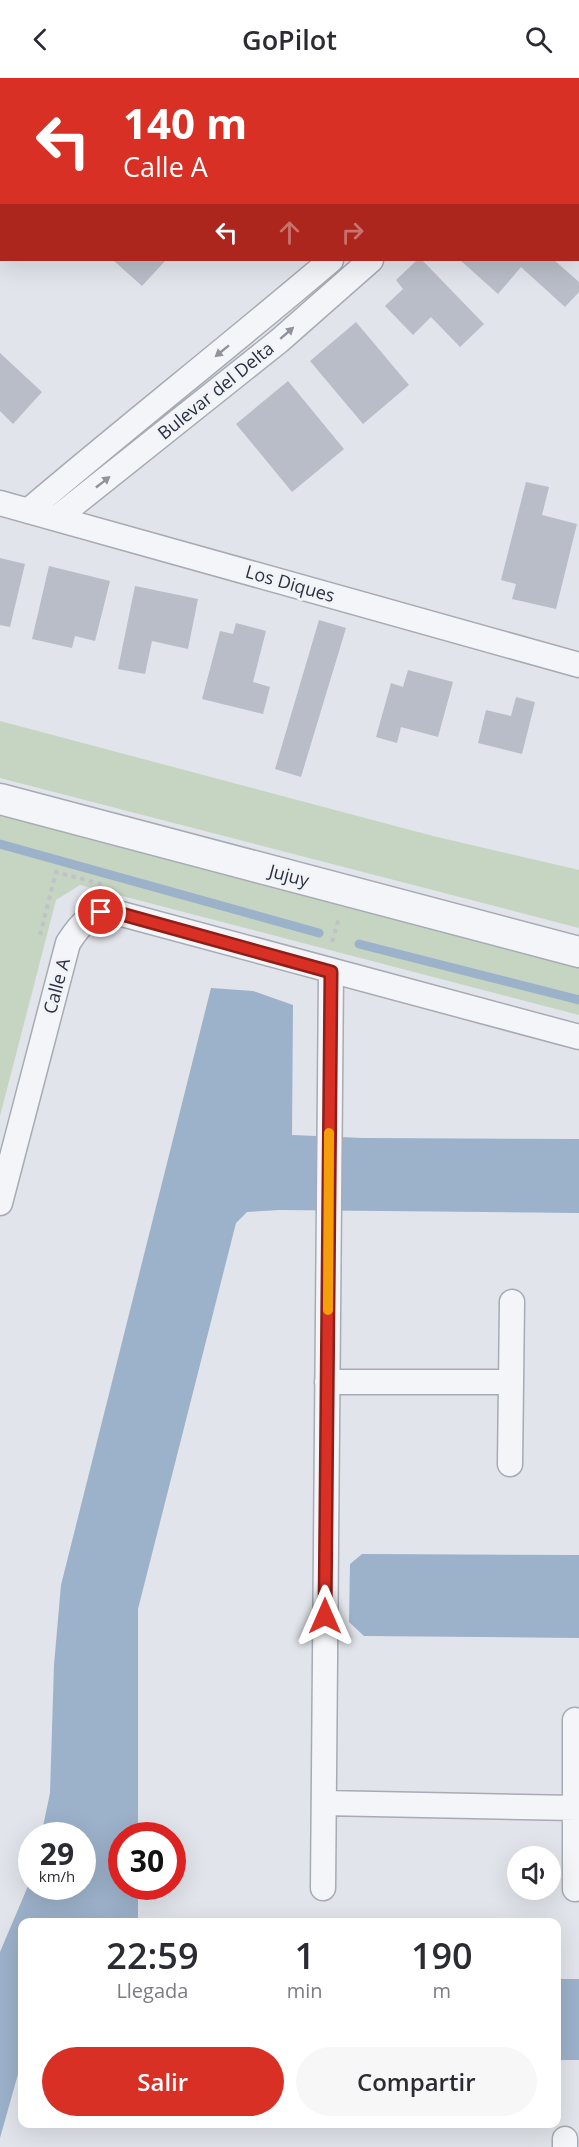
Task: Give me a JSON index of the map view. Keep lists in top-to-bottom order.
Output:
{
  "streets": {
    "street": [
      "Bulevar del Delta",
      "Los Diques",
      "Jujuy",
      "Calle A"
    ]
  },
  "crossings": [
    ["Bulevar del Delta", "Los Diques"]
  ],
  "page": {
    "header": "GoPilot",
    "turn": ["140 m", "Calle A"],
    "speed": "29 km/h",
    "limit": "30",
    "eta": [
      "22:59",
      "Llegada",
      "1",
      "min",
      "190",
      "m"
    ],
    "buttons": ["Salir", "Compartir"]
  }
}
